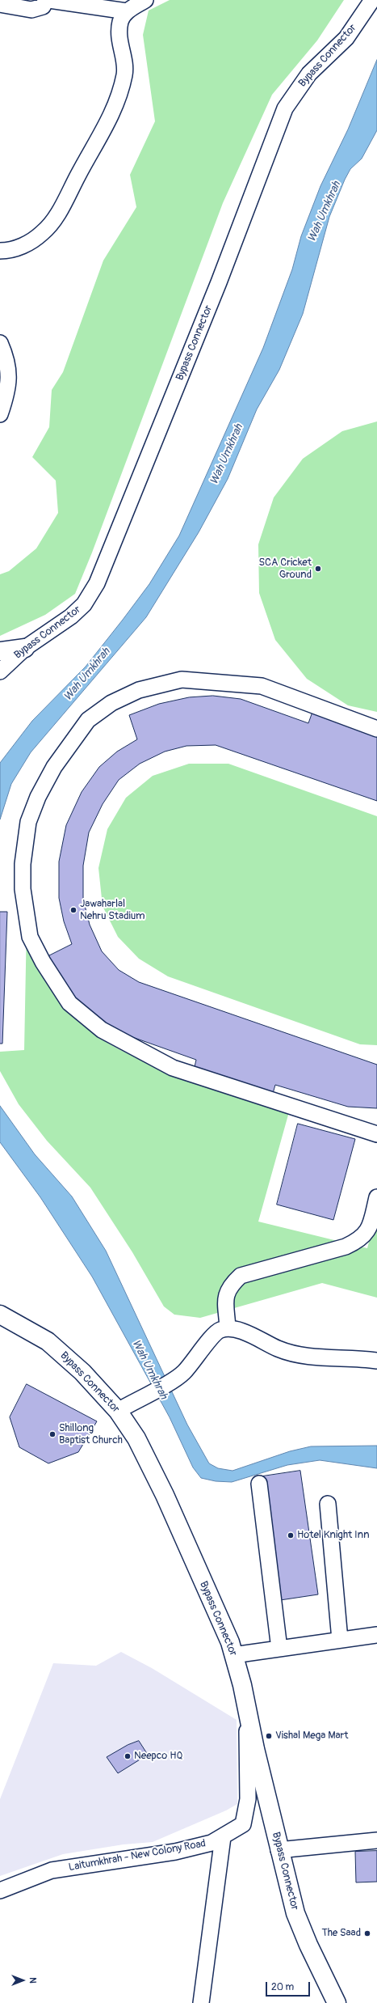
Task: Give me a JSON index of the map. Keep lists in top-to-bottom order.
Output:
{
  "streets": {
    "main road": ["Bypass Connector"],
    "street": ["Laitumkhrah - New Colony Road"]
  },
  "crossings": [
    ["Bypass Connector", "Laitumkhrah - New Colony Road"]
  ],
  "water": ["Wah Umkhrah"],
  "places": [
    "SCA Cricket Ground",
    "Jawaharlal Nehru Stadium",
    "Shillong Baptist Church",
    "Hotel Knight Inn",
    "Vishal Mega Mart",
    "Neepco HQ",
    "The Saad"
  ],
  "scale_bar": "20 m",
  "north": "right"
}
